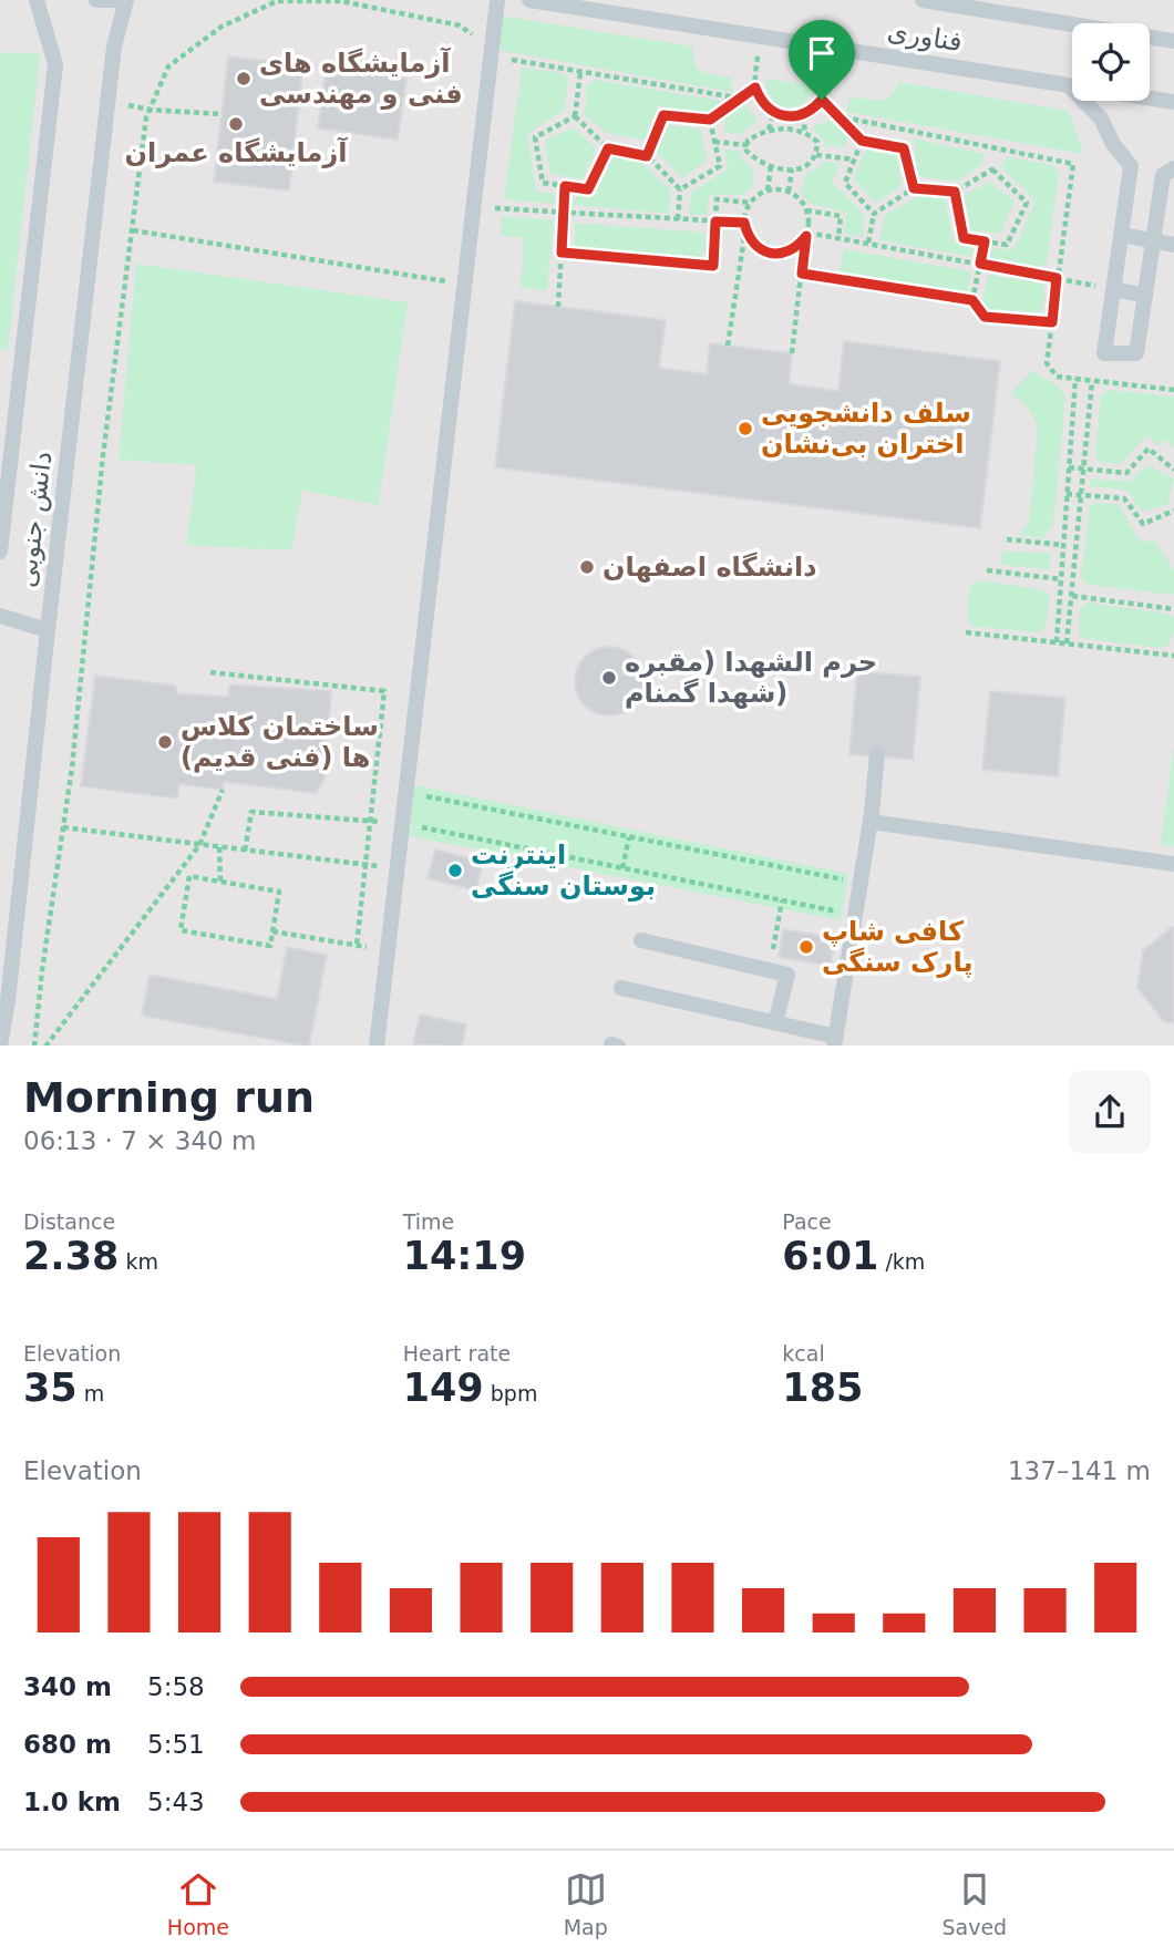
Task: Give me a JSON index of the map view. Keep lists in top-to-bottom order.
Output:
{
  "streets": {
    "lane": ["فناوری", "دانش جنوبی"]
  },
  "places": [
    "آزمایشگاه های فنی و مهندسی",
    "آزمایشگاه عمران",
    "سلف دانشجویی اختران بی‌نشان",
    "دانشگاه اصفهان",
    "حرم الشهدا (مقبره شهدا گمنام)",
    "ساختمان کلاس ها (فنی قدیم)",
    "اینترنت بوستان سنگی",
    "کافی شاپ پارک سنگی"
  ],
  "page": {
    "heading": ["Morning run", "06:13 · 7 × 340 m"],
    "stats": [
      ["Distance", "2.38 km"],
      ["Time", "14:19"],
      ["Pace", "6:01 /km"],
      ["Elevation", "35 m"],
      ["Heart rate", "149 bpm"],
      ["kcal", "185"]
    ],
    "chart": ["Elevation", "137–141 m"],
    "list": [
      {
        "name": "340 m",
        "note": "5:58"
      },
      {
        "name": "680 m",
        "note": "5:51"
      },
      {
        "name": "1.0 km",
        "note": "5:43"
      }
    ],
    "tabs": ["Home", "Map", "Saved"]
  }
}
